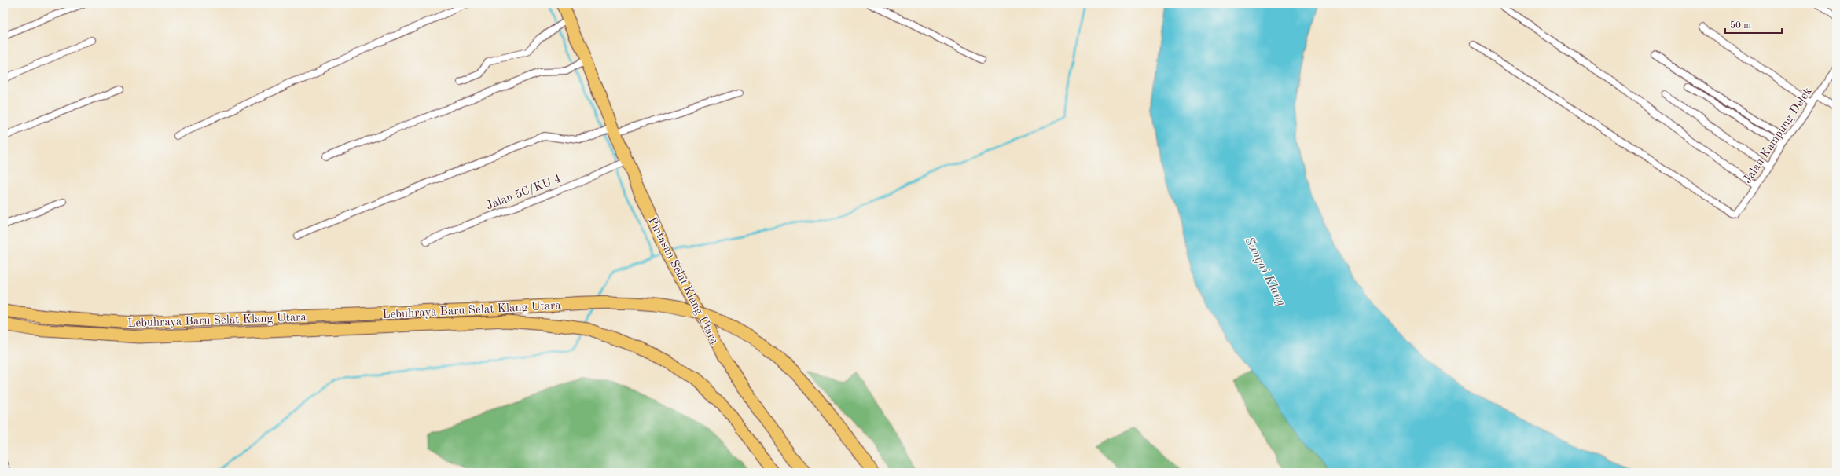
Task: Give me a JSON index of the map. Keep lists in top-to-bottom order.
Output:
{
  "streets": {
    "highway": ["Pintasan Selat Klang Utara", "Lebuhraya Baru Selat Klang Utara"],
    "street": ["Jalan Kampung Delek", "Jalan 5C/KU 4"]
  },
  "crossings": [
    ["Jalan 5C/KU 4", "Pintasan Selat Klang Utara"]
  ],
  "water": ["Sungai Klang"],
  "scale_bar": "50 m"
}
